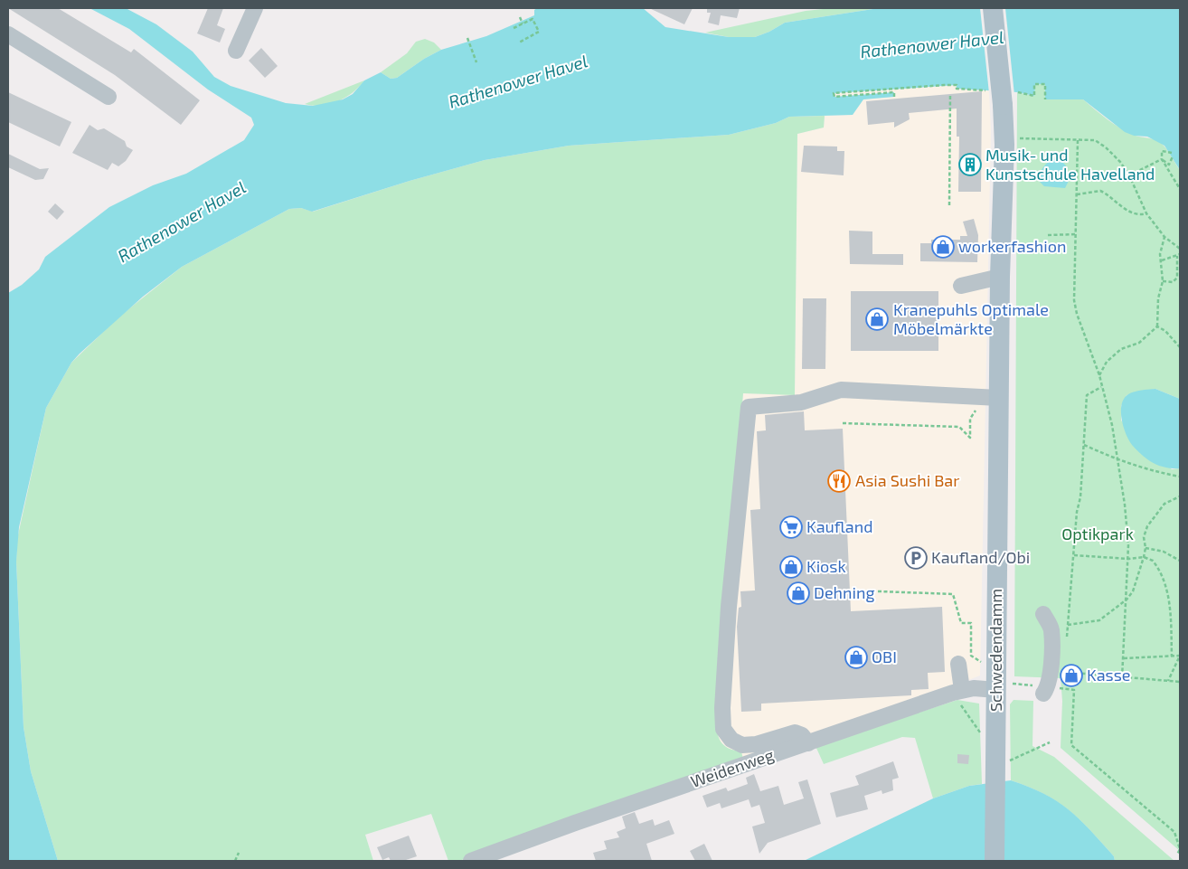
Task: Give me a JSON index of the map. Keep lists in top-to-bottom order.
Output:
{
  "streets": {
    "main road": ["Schwedendamm"],
    "street": ["Weidenweg"]
  },
  "crossings": [
    ["Schwedendamm", "Weidenweg"]
  ],
  "water": ["Rathenower Havel"],
  "parks": ["Optikpark"],
  "places": {
    "building": ["Musik- und Kunstschule Havelland"],
    "shop": [
      "workerfashion",
      "Kranepuhls Optimale Möbelmärkte",
      "Kiosk",
      "Dehning",
      "OBI",
      "Kasse"
    ],
    "restaurant": ["Asia Sushi Bar"],
    "supermarket": ["Kaufland"],
    "parking": ["Kaufland/Obi"]
  }
}
